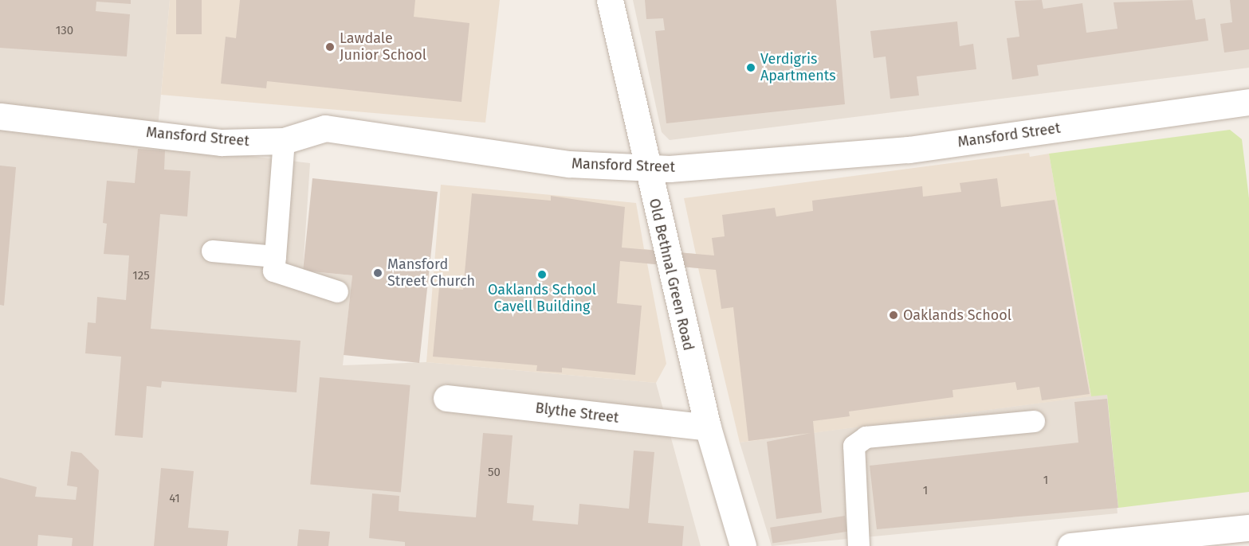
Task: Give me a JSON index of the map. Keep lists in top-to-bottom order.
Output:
{
  "streets": {
    "street": ["Mansford Street", "Old Bethnal Green Road", "Blythe Street"]
  },
  "crossings": [
    ["Mansford Street", "Old Bethnal Green Road"],
    ["Old Bethnal Green Road", "Blythe Street"]
  ],
  "places": [
    "Lawdale Junior School",
    "Verdigris Apartments",
    "Mansford Street Church",
    "Oaklands School Cavell Building",
    "Oaklands School"
  ],
  "house_numbers": [
    "130",
    "125",
    "50",
    "1",
    "1",
    "41"
  ]
}
